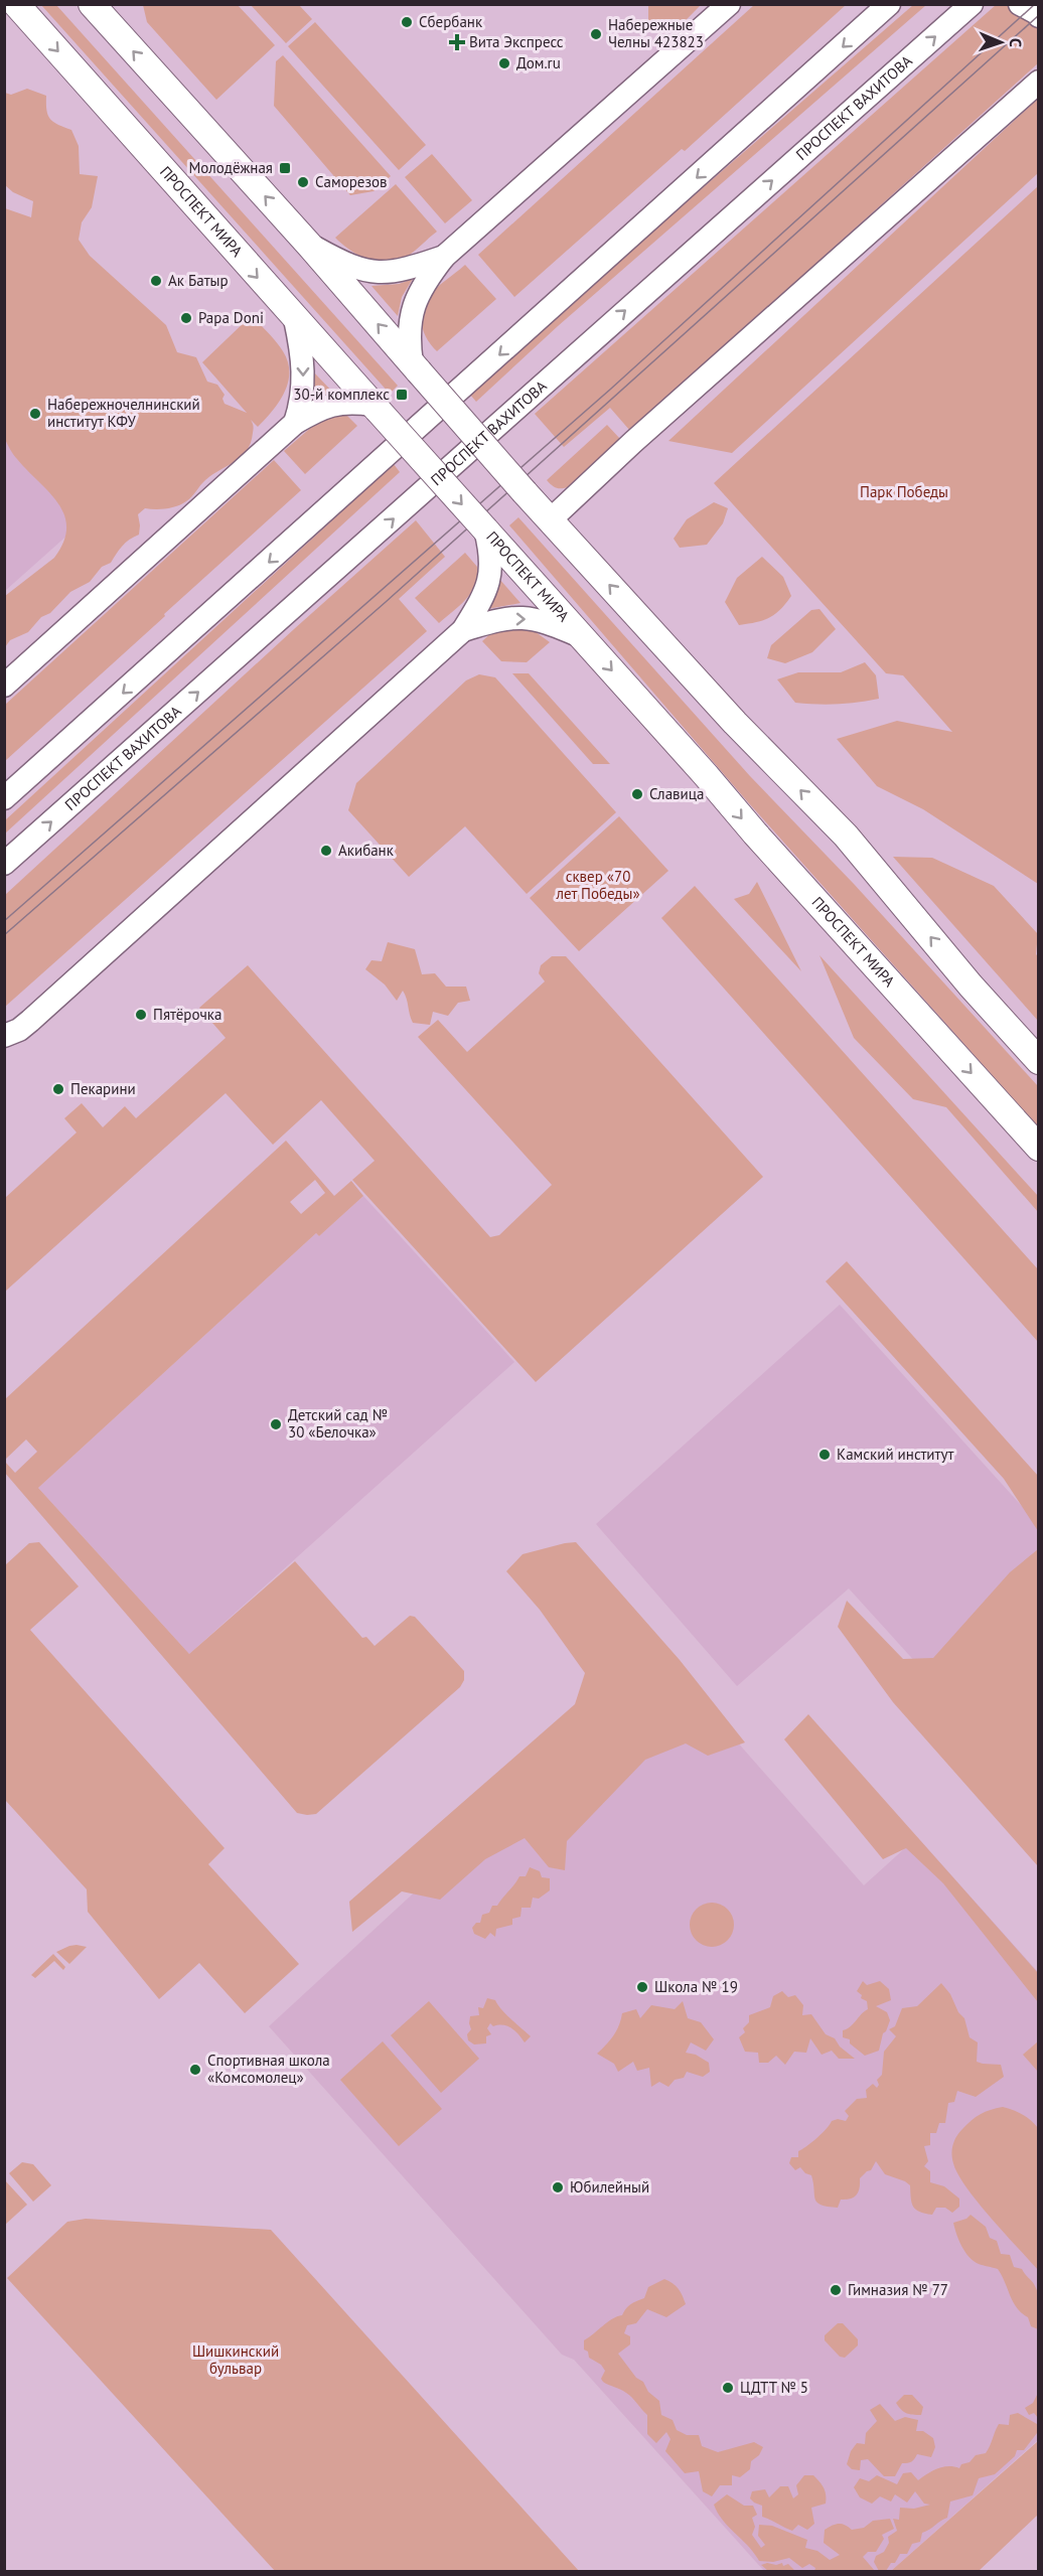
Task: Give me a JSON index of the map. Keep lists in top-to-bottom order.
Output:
{
  "streets": {
    "main road": ["ПРОСПЕКТ ВАХИТОВА", "ПРОСПЕКТ МИРА"]
  },
  "parks": ["Парк Победы", "сквер «70 лет Победы»", "Шишкинский бульвар"],
  "places": {
    "other": [
      "Сбербанк",
      "Набережные Челны 423823",
      "Дом.ru",
      "Саморезов",
      "Ак Батыр",
      "Papa Doni",
      "Набережночелнинский институт КФУ",
      "Славица",
      "Акибанк",
      "Пятёрочка",
      "Пекарини",
      "Детский сад № 30 «Белочка»",
      "Камский институт",
      "Школа № 19",
      "Спортивная школа «Комсомолец»",
      "Юбилейный",
      "Гимназия № 77",
      "ЦДТТ № 5"
    ],
    "health": ["Вита Экспресс"],
    "transit": ["Молодёжная", "30-й комплекс"]
  },
  "north": "right"
}
